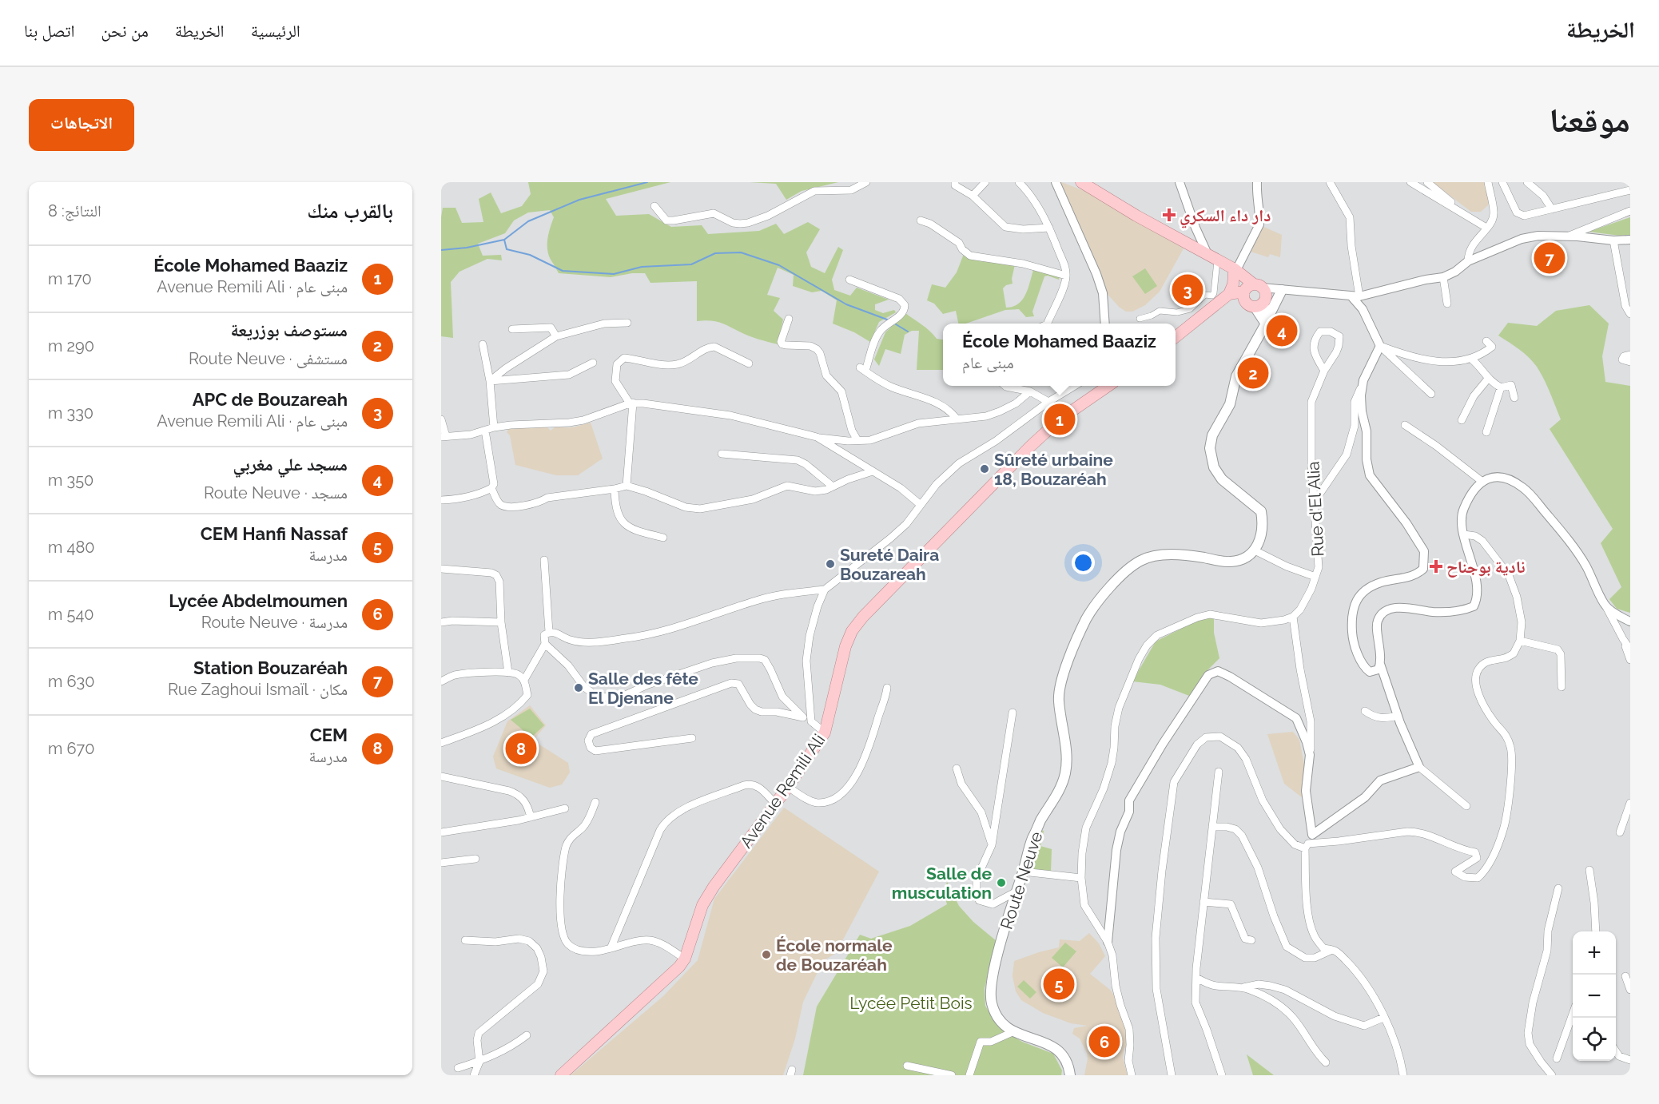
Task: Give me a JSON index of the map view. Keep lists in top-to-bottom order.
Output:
{
  "streets": {
    "main road": ["Avenue Remili Ali", "Route Neuve"],
    "street": ["Rue d'El Alia"]
  },
  "parks": ["Lycée Petit Bois"],
  "places": {
    "health": ["دار داء السكري", "نادية بوجناح"],
    "other": [
      "Sûreté urbaine 18, Bouzaréah",
      "Sureté Daira Bouzareah",
      "Salle des fête El Djenane",
      "Salle de musculation",
      "École normale de Bouzaréah"
    ]
  },
  "page": {
    "header": "الخريطة",
    "nav": [
      "الرئيسية",
      "الخريطة",
      "من نحن",
      "اتصل بنا"
    ],
    "title": "موقعنا",
    "buttons": "الاتجاهات",
    "heading": ["بالقرب منك", "النتائج: 8"],
    "pins": [
      "7",
      "3",
      "4",
      "2",
      "1",
      "8",
      "5",
      "6"
    ],
    "list": [
      {
        "mark": "1",
        "name": "École Mohamed Baaziz",
        "note": "مبنى عام · Avenue Remili Ali",
        "value": "170 m"
      },
      {
        "mark": "2",
        "name": "مستوصف بوزريعة",
        "note": "مستشفى · Route Neuve",
        "value": "290 m"
      },
      {
        "mark": "3",
        "name": "APC de Bouzareah",
        "note": "مبنى عام · Avenue Remili Ali",
        "value": "330 m"
      },
      {
        "mark": "4",
        "name": "مسجد علي مغربي",
        "note": "مسجد · Route Neuve",
        "value": "350 m"
      },
      {
        "mark": "5",
        "name": "CEM Hanfi Nassaf",
        "note": "مدرسة",
        "value": "480 m"
      },
      {
        "mark": "6",
        "name": "Lycée Abdelmoumen",
        "note": "مدرسة · Route Neuve",
        "value": "540 m"
      },
      {
        "mark": "7",
        "name": "Station Bouzaréah",
        "note": "مكان · Rue Zaghoui Ismaïl",
        "value": "630 m"
      },
      {
        "mark": "8",
        "name": "CEM",
        "note": "مدرسة",
        "value": "670 m"
      }
    ],
    "popup": ["École Mohamed Baaziz", "مبنى عام"],
    "map_buttons": ["+", "−"]
  }
}
